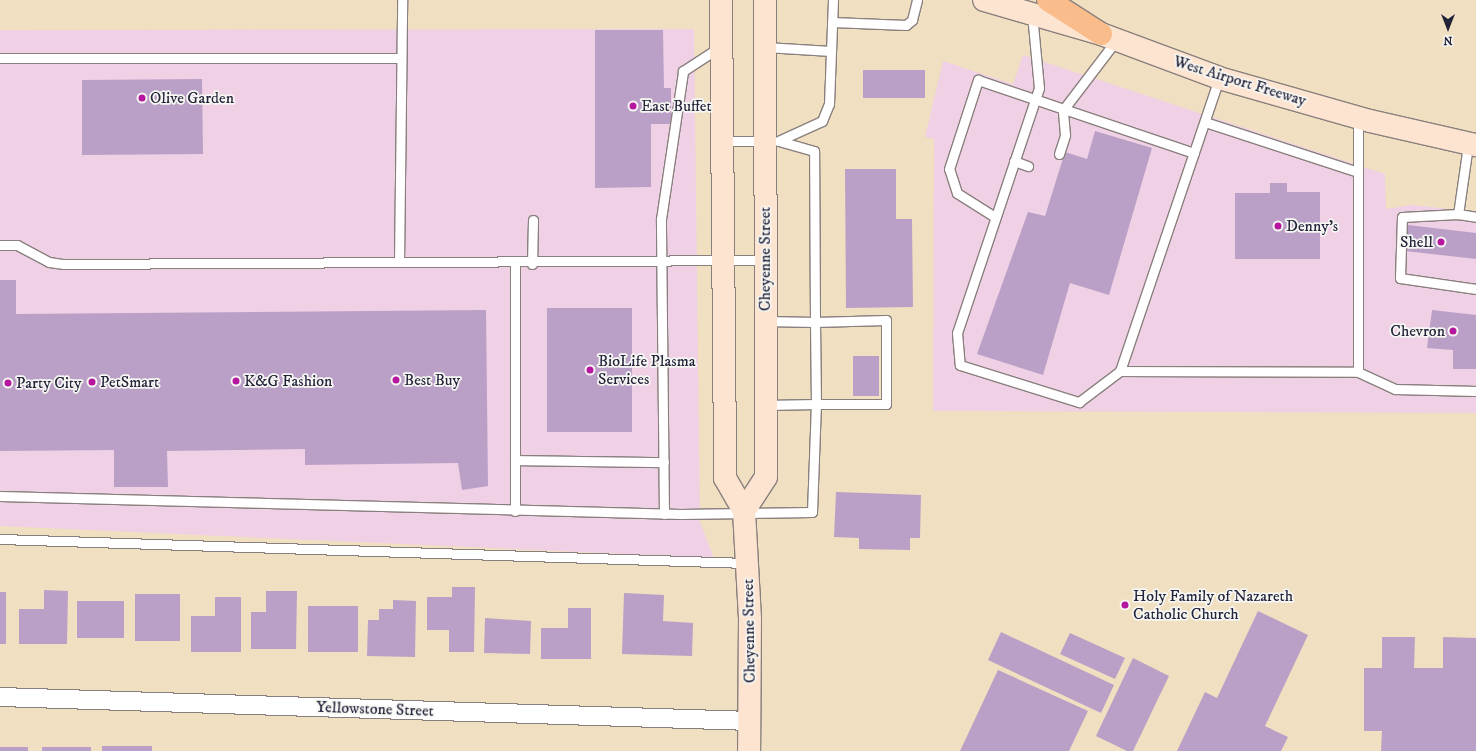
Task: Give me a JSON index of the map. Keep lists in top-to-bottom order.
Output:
{
  "streets": {
    "street": ["West Airport Freeway", "Cheyenne Street", "Yellowstone Street"]
  },
  "crossings": [
    ["Cheyenne Street", "Yellowstone Street"]
  ],
  "places": [
    "Olive Garden",
    "East Buffet",
    "Denny's",
    "Shell",
    "Chevron",
    "BioLife Plasma Services",
    "Best Buy",
    "K&G Fashion",
    "PetSmart",
    "Party City",
    "Holy Family of Nazareth Catholic Church"
  ],
  "north": "bottom"
}
